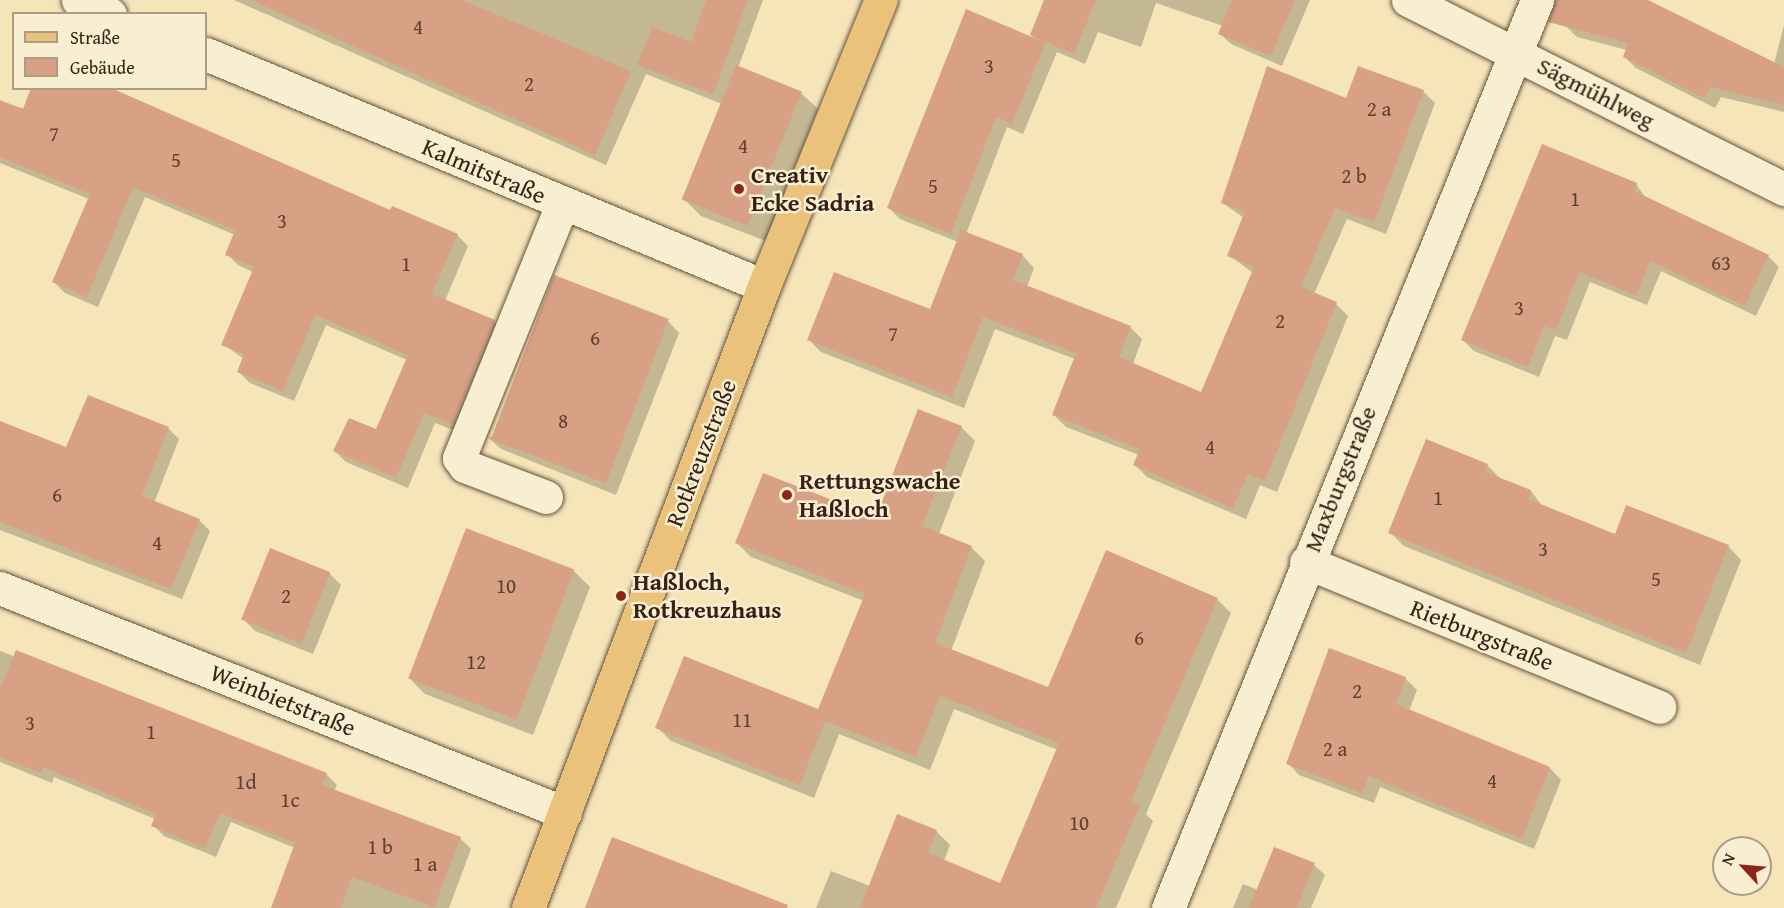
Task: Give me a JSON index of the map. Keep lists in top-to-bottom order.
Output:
{
  "streets": {
    "main road": ["Rotkreuzstraße"],
    "street": [
      "Sägmühlweg",
      "Kalmitstraße",
      "Maxburgstraße",
      "Rietburgstraße",
      "Weinbietstraße"
    ]
  },
  "crossings": [
    ["Sägmühlweg", "Maxburgstraße"],
    ["Kalmitstraße", "Rotkreuzstraße"],
    ["Rotkreuzstraße", "Weinbietstraße"],
    ["Maxburgstraße", "Rietburgstraße"]
  ],
  "places": ["Creativ Ecke Sadria", "Rettungswache Haßloch", "Haßloch, Rotkreuzhaus"],
  "house_numbers": [
    "4",
    "3",
    "2",
    "2 a",
    "7",
    "4",
    "5",
    "2 b",
    "5",
    "1",
    "3",
    "63",
    "1",
    "3",
    "2",
    "7",
    "6",
    "8",
    "4",
    "6",
    "1",
    "4",
    "3",
    "5",
    "10",
    "2",
    "6",
    "12",
    "2",
    "11",
    "3",
    "1",
    "2 a",
    "4",
    "1d",
    "1c",
    "10",
    "1 b",
    "1 a"
  ],
  "legend": ["Straße", "Gebäude"],
  "north": "top left"
}
